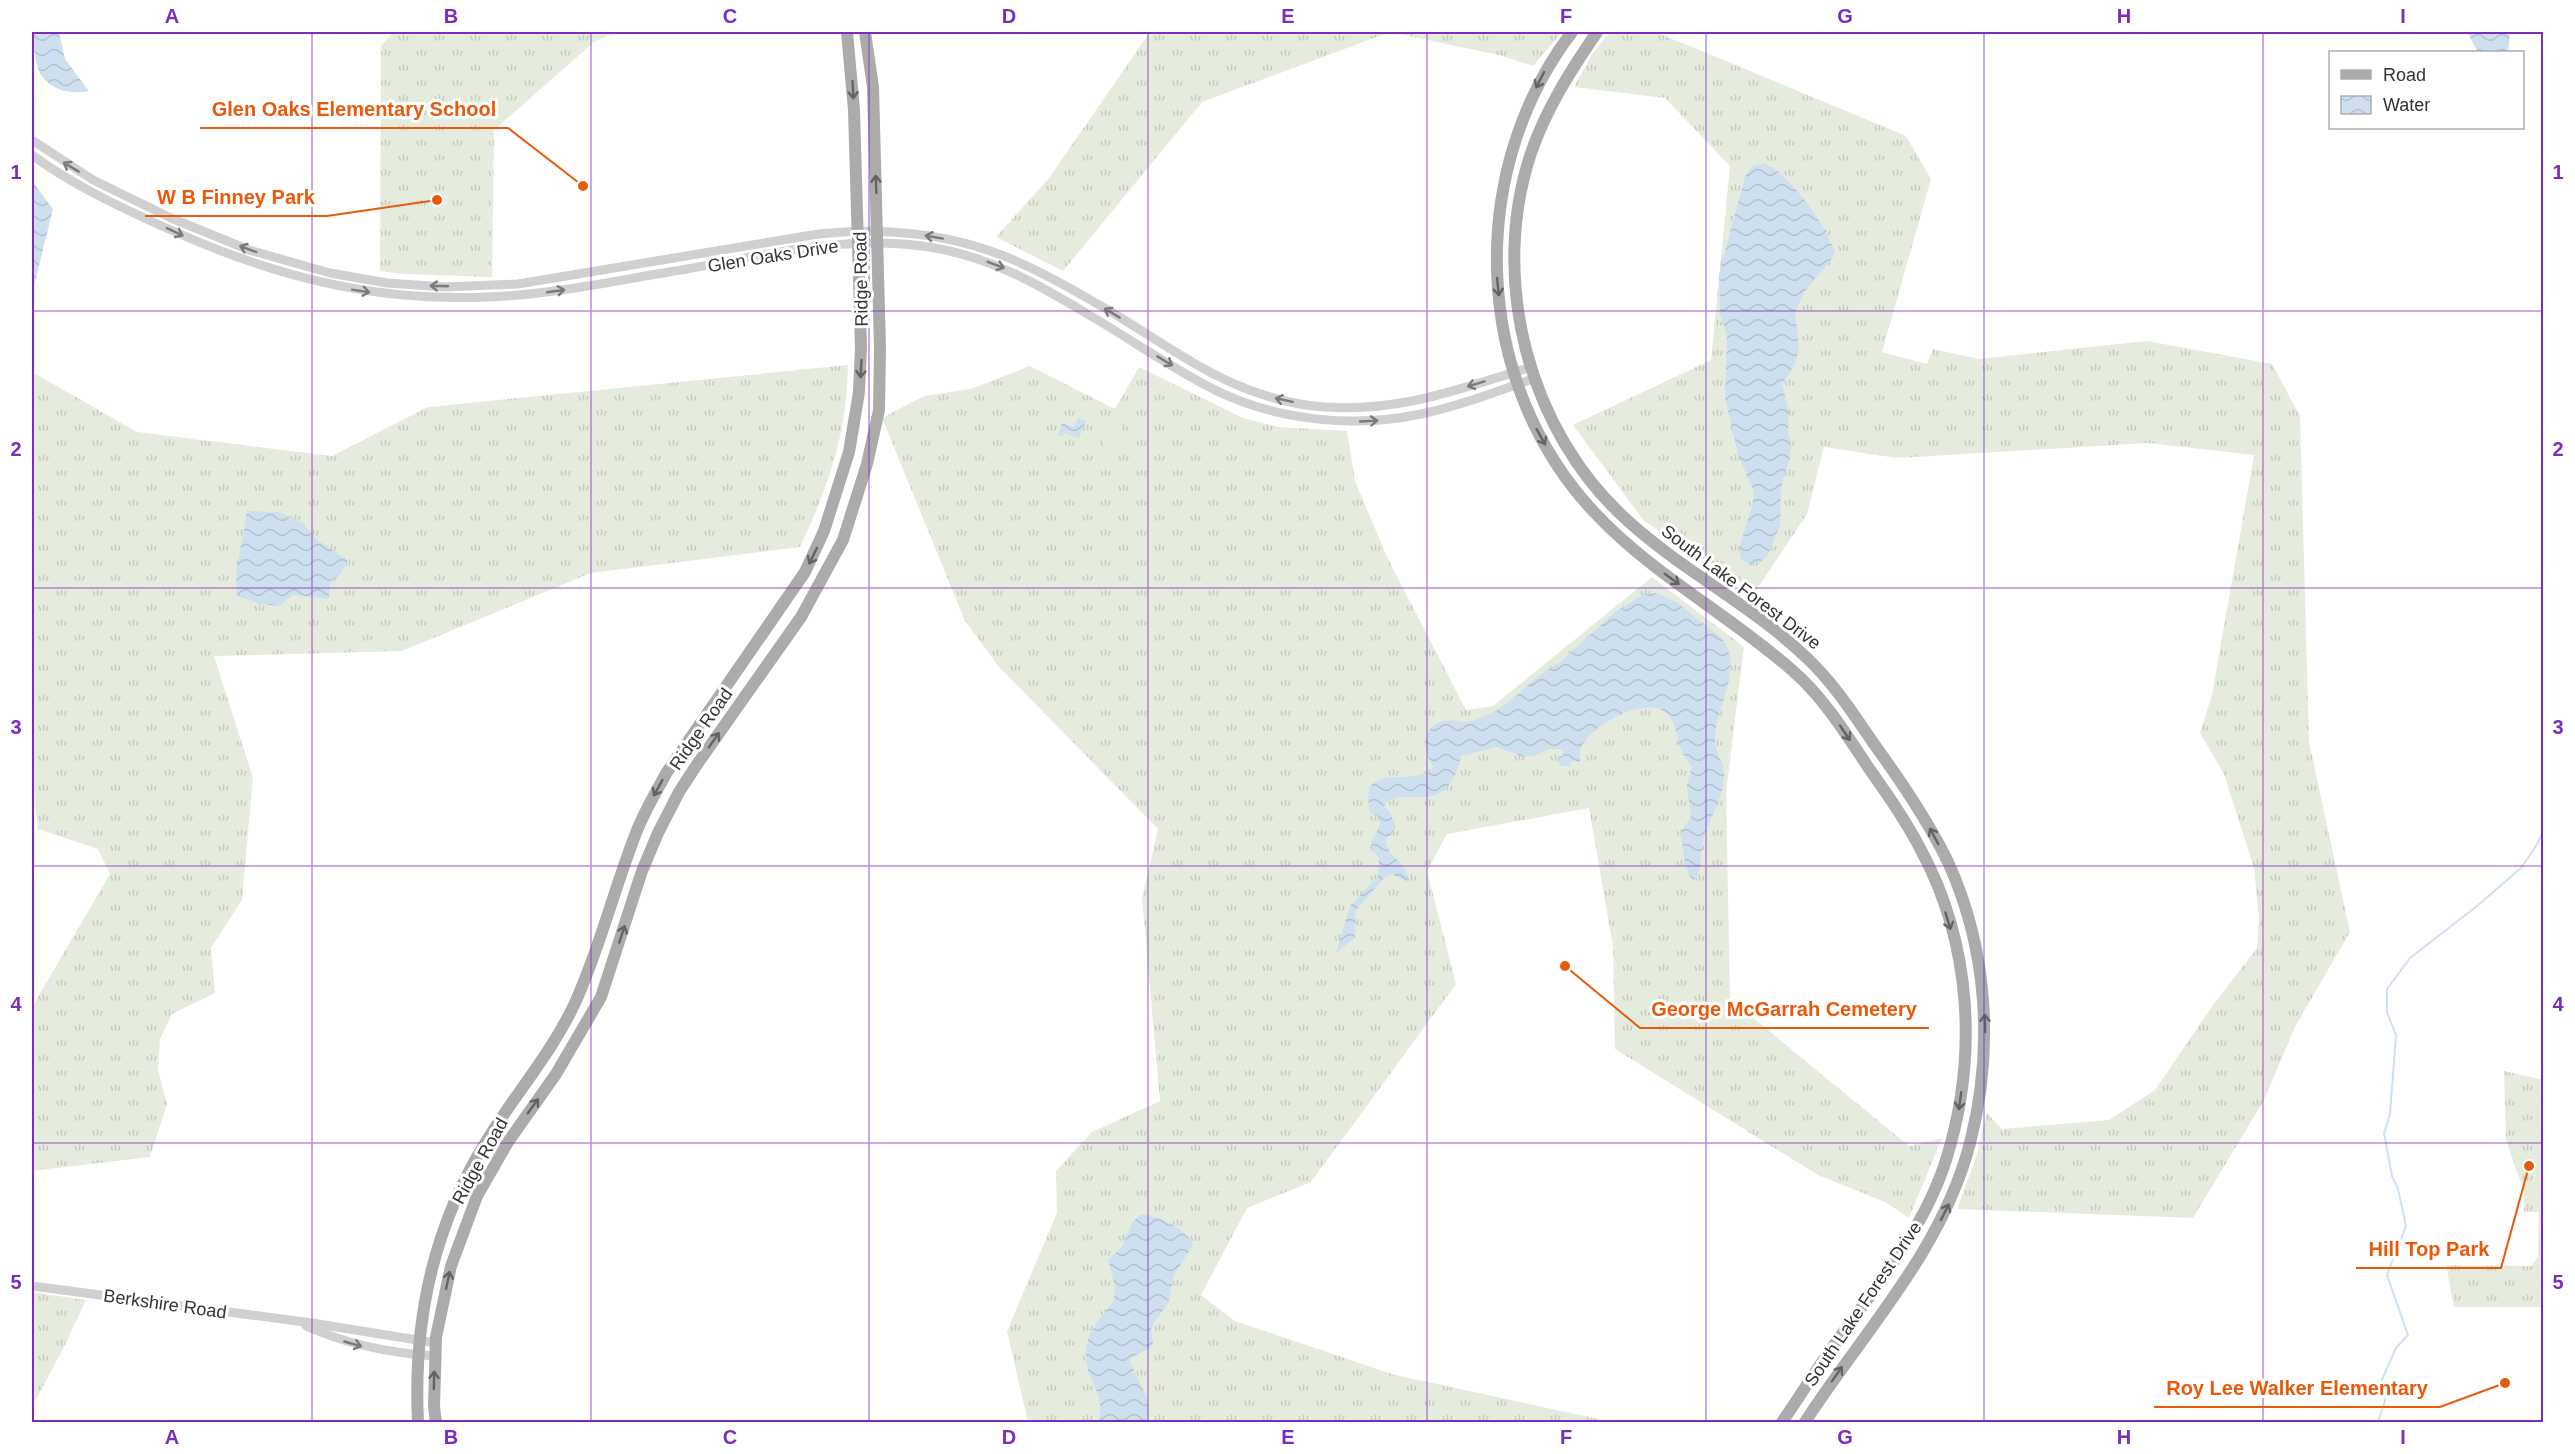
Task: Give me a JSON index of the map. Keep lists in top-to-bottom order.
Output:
{
  "streets": {
    "main road": ["Ridge Road", "South Lake Forest Drive"],
    "street": ["Glen Oaks Drive", "Berkshire Road"]
  },
  "crossings": [
    ["Glen Oaks Drive", "Ridge Road"],
    ["Glen Oaks Drive", "South Lake Forest Drive"],
    ["Ridge Road", "Berkshire Road"]
  ],
  "places": [
    "Glen Oaks Elementary School",
    "W B Finney Park",
    "George McGarrah Cemetery",
    "Hill Top Park",
    "Roy Lee Walker Elementary"
  ],
  "legend": ["Road", "Water"],
  "grid": {
    "columns": [
      "A",
      "B",
      "C",
      "D",
      "E",
      "F",
      "G",
      "H",
      "I"
    ],
    "rows": [
      "1",
      "2",
      "3",
      "4",
      "5"
    ]
  }
}
